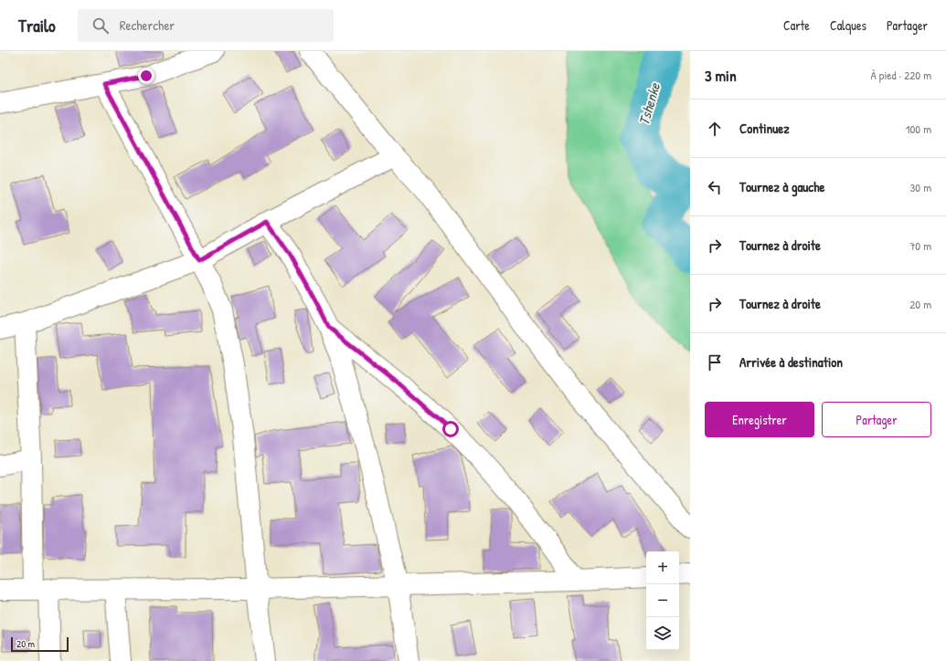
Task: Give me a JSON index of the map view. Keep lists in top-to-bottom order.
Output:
{
  "water": ["Tshenke"],
  "scale_bar": "20 m",
  "page": {
    "header": "Trailo",
    "search": "Rechercher",
    "nav": ["Carte", "Calques", "Partager"],
    "heading": ["3 min", "À pied · 220 m"],
    "list": [
      ["Continuez", "100 m"],
      ["Tournez à gauche", "30 m"],
      ["Tournez à droite", "70 m"],
      ["Tournez à droite", "20 m"],
      "Arrivée à destination"
    ],
    "buttons": ["Enregistrer", "Partager"],
    "map_buttons": ["+", "−"],
    "scale": "20 m"
  }
}
